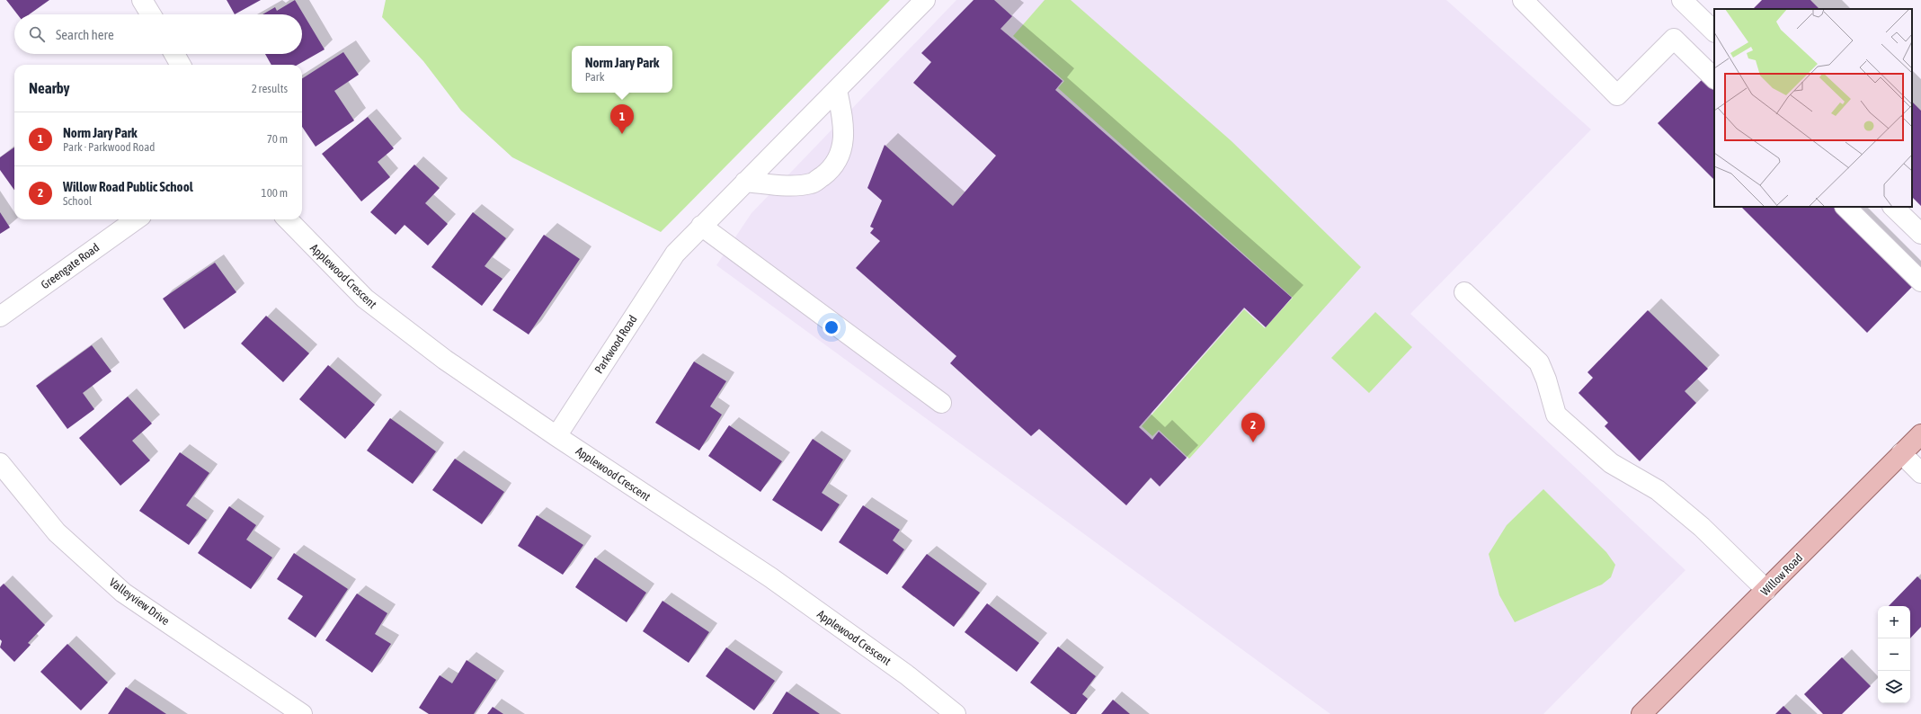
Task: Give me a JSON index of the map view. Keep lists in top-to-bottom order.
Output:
{
  "streets": {
    "main road": ["Willow Road"],
    "street": [
      "Greengate Road",
      "Applewood Crescent",
      "Parkwood Road",
      "Valleyview Drive"
    ]
  },
  "crossings": [
    ["Applewood Crescent", "Parkwood Road"]
  ],
  "page": {
    "search": "Search here",
    "popup": ["Norm Jary Park", "Park"],
    "heading": ["Nearby", "2 results"],
    "pins": ["1", "2"],
    "list": [
      {
        "mark": "1",
        "name": "Norm Jary Park",
        "note": "Park · Parkwood Road",
        "value": "70 m"
      },
      {
        "mark": "2",
        "name": "Willow Road Public School",
        "note": "School",
        "value": "100 m"
      }
    ],
    "map_buttons": ["+", "−"]
  }
}
